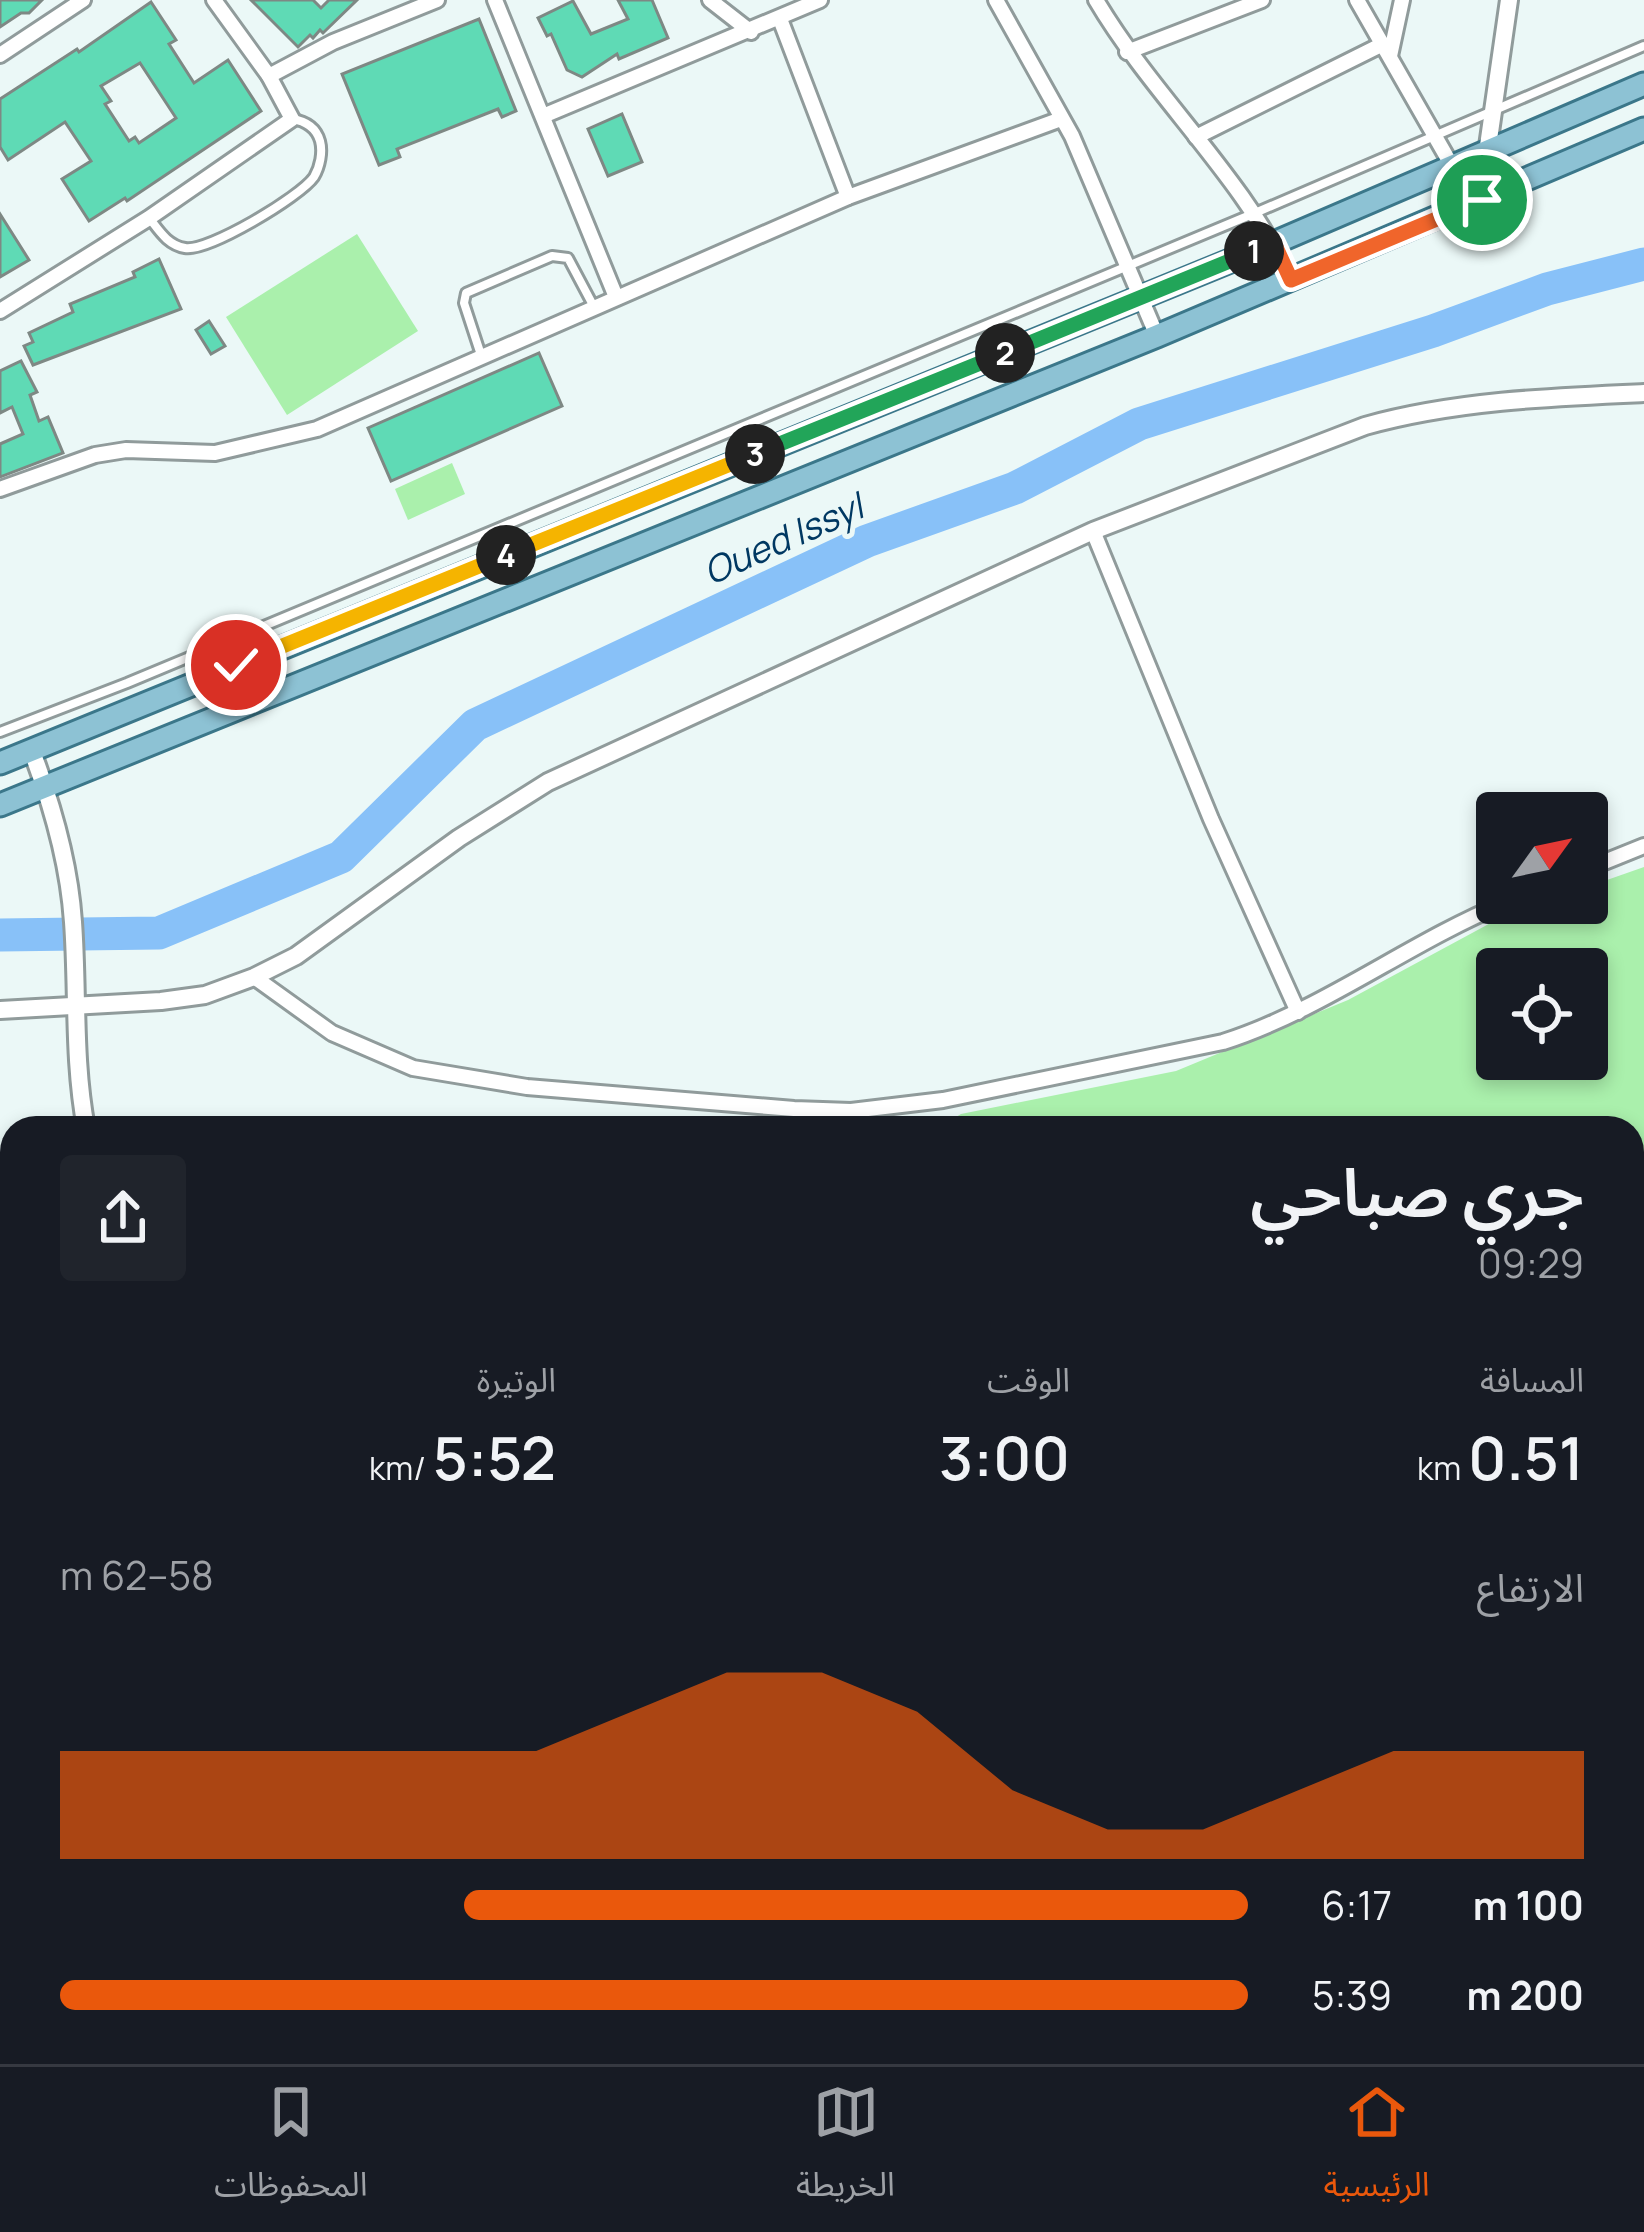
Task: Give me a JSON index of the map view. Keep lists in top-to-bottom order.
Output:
{
  "water": ["Oued Issyl"],
  "north": "top right",
  "page": {
    "pins": [
      "1",
      "2",
      "3",
      "4"
    ],
    "heading": ["جري صباحي", "09:29"],
    "stats": [
      ["المسافة", "0.51 km"],
      ["الوقت", "3:00"],
      ["الوتيرة", "5:52 /km"]
    ],
    "chart": ["الارتفاع", "58–62 m"],
    "list": [
      {
        "name": "100 m",
        "note": "6:17"
      },
      {
        "name": "200 m",
        "note": "5:39"
      }
    ],
    "tabs": ["الرئيسية", "الخريطة", "المحفوظات"]
  }
}
